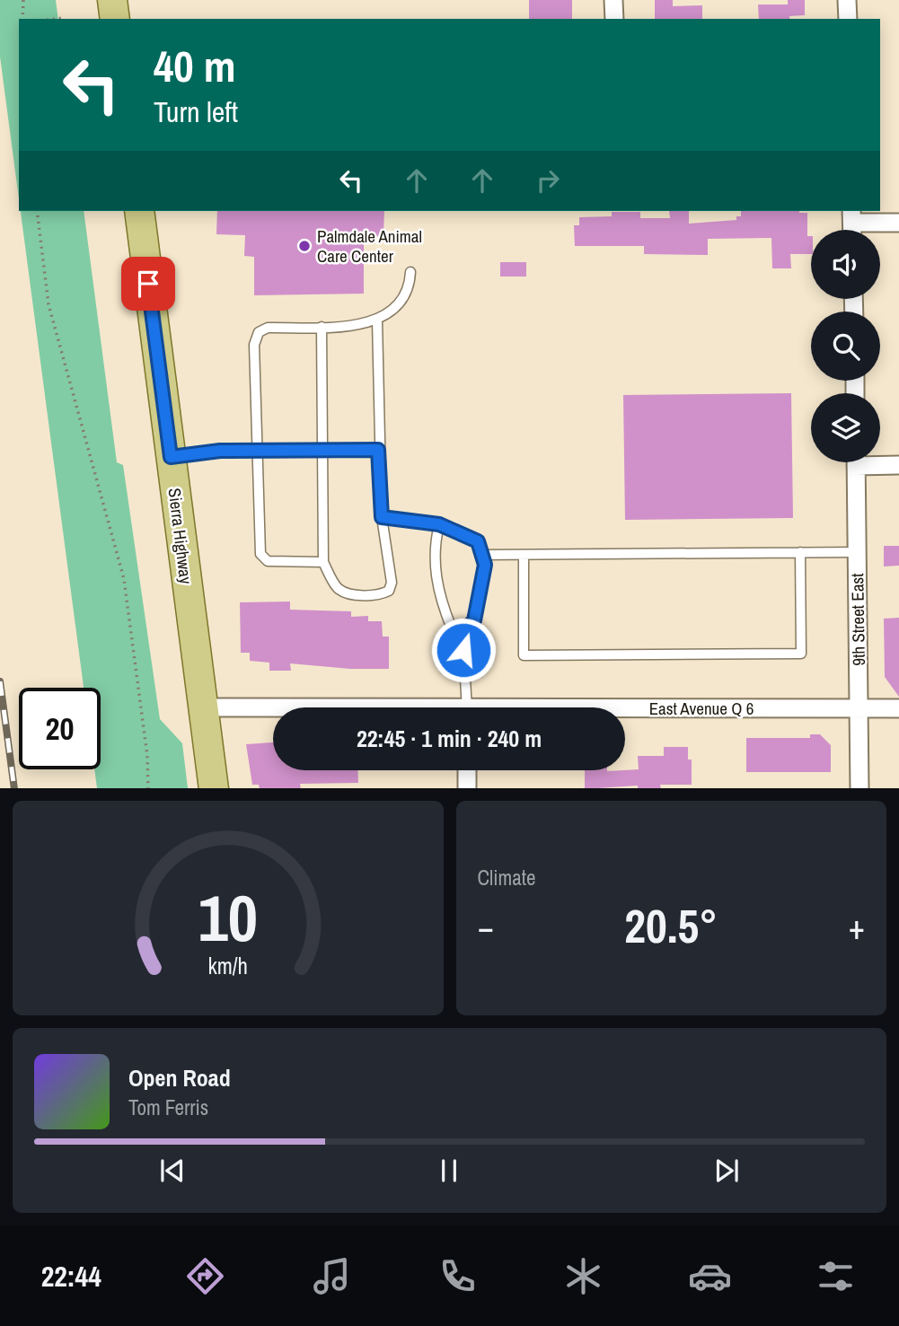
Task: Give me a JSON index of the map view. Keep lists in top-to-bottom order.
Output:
{
  "streets": {
    "main road": ["Sierra Highway"],
    "street": ["9th Street East", "East Avenue Q 6"]
  },
  "crossings": [
    ["Sierra Highway", "East Avenue Q 6"],
    ["9th Street East", "East Avenue Q 6"]
  ],
  "places": ["Palmdale Animal Care Center"],
  "page": {
    "turn": ["40 m", "Turn left"],
    "limit": "20",
    "trip": "22:45 · 1 min · 240 m",
    "tile": "Climate",
    "heat": ["−", "20.5°", "+"],
    "song": ["Open Road", "Tom Ferris"],
    "tabs": "22:44",
    "gauge": ["10", "km/h"]
  }
}
